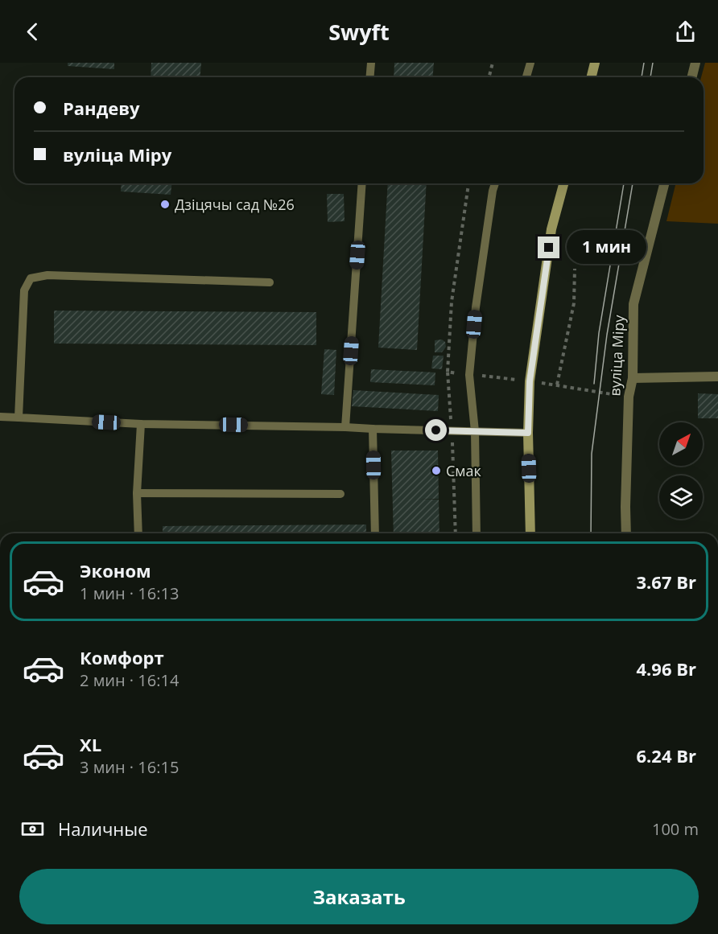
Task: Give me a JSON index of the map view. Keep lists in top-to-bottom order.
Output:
{
  "streets": {
    "street": ["вуліца Міру"]
  },
  "places": ["Дзіцячы сад №26", "Смак"],
  "north": "top right",
  "page": {
    "header": "Swyft",
    "banner": ["Рандеву", "вуліца Міру"],
    "bubble": "1 мин",
    "list": [
      {
        "name": "Эконом",
        "note": "1 мин · 16:13",
        "value": "3.67 Br"
      },
      {
        "name": "Комфорт",
        "note": "2 мин · 16:14",
        "value": "4.96 Br"
      },
      {
        "name": "XL",
        "note": "3 мин · 16:15",
        "value": "6.24 Br"
      }
    ],
    "pay": ["Наличные", "100 m"],
    "buttons": "Заказать"
  }
}
